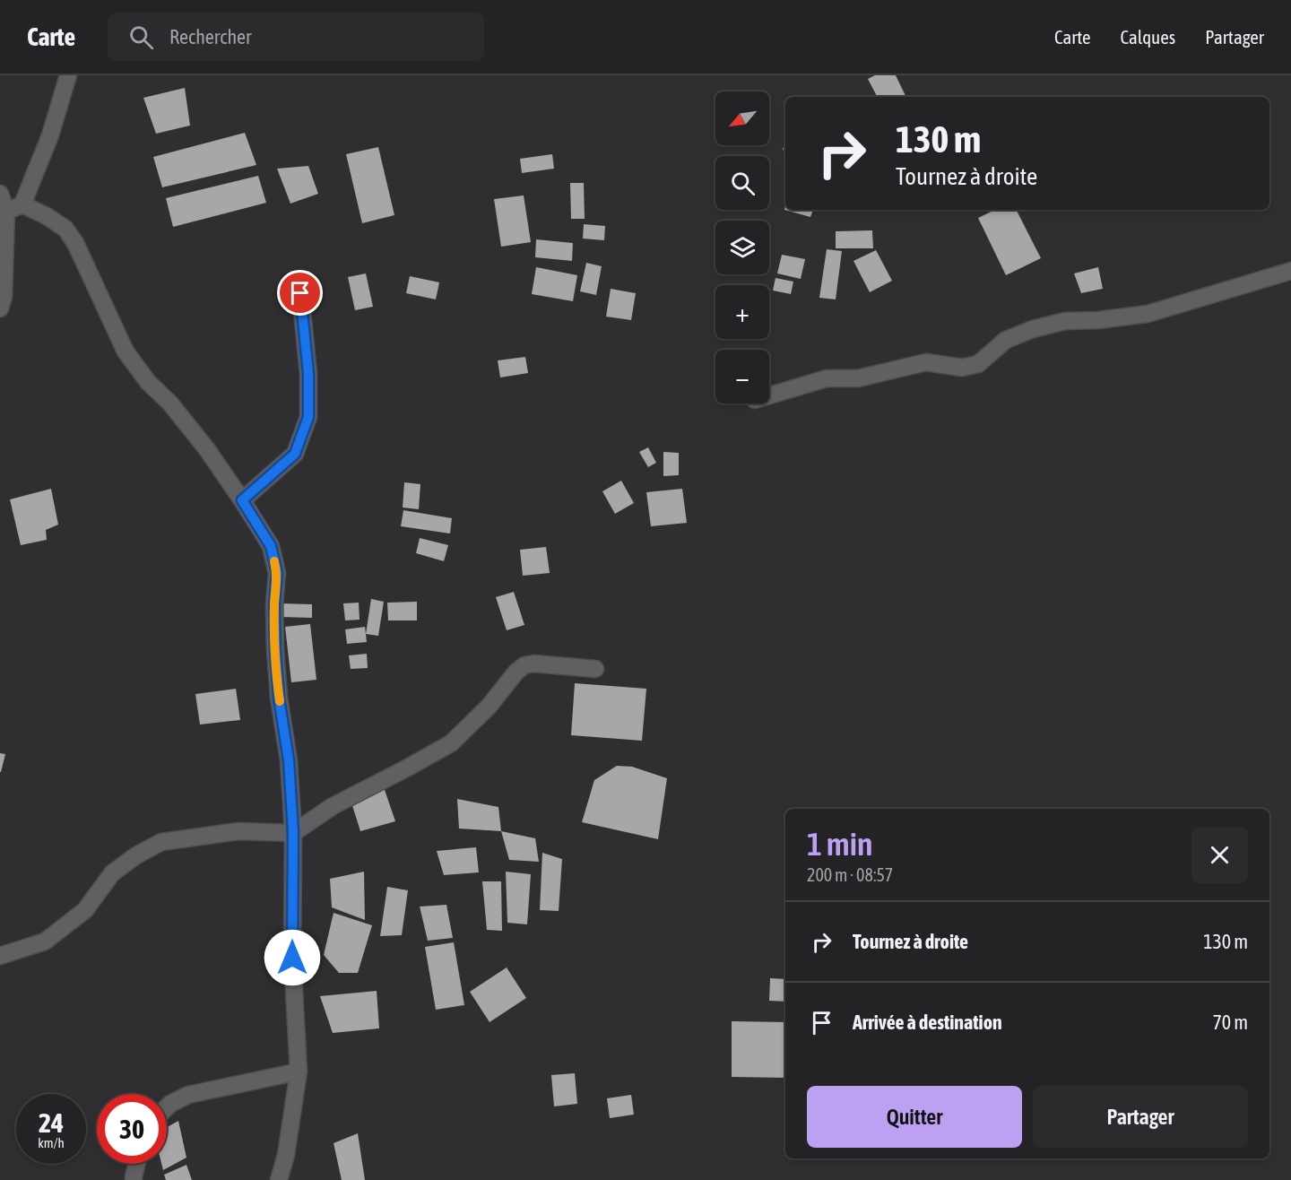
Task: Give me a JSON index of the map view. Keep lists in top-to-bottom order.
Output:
{
  "north": "bottom left",
  "page": {
    "header": "Carte",
    "search": "Rechercher",
    "nav": ["Carte", "Calques", "Partager"],
    "map_buttons": ["+", "−"],
    "turn": ["130 m", "Tournez à droite"],
    "heading": ["1 min", "200 m · 08:57"],
    "list": [
      {
        "name": "Tournez à droite",
        "value": "130 m"
      },
      {
        "name": "Arrivée à destination",
        "value": "70 m"
      }
    ],
    "buttons": ["Quitter", "Partager"],
    "speed": "24 km/h",
    "limit": "30"
  }
}
